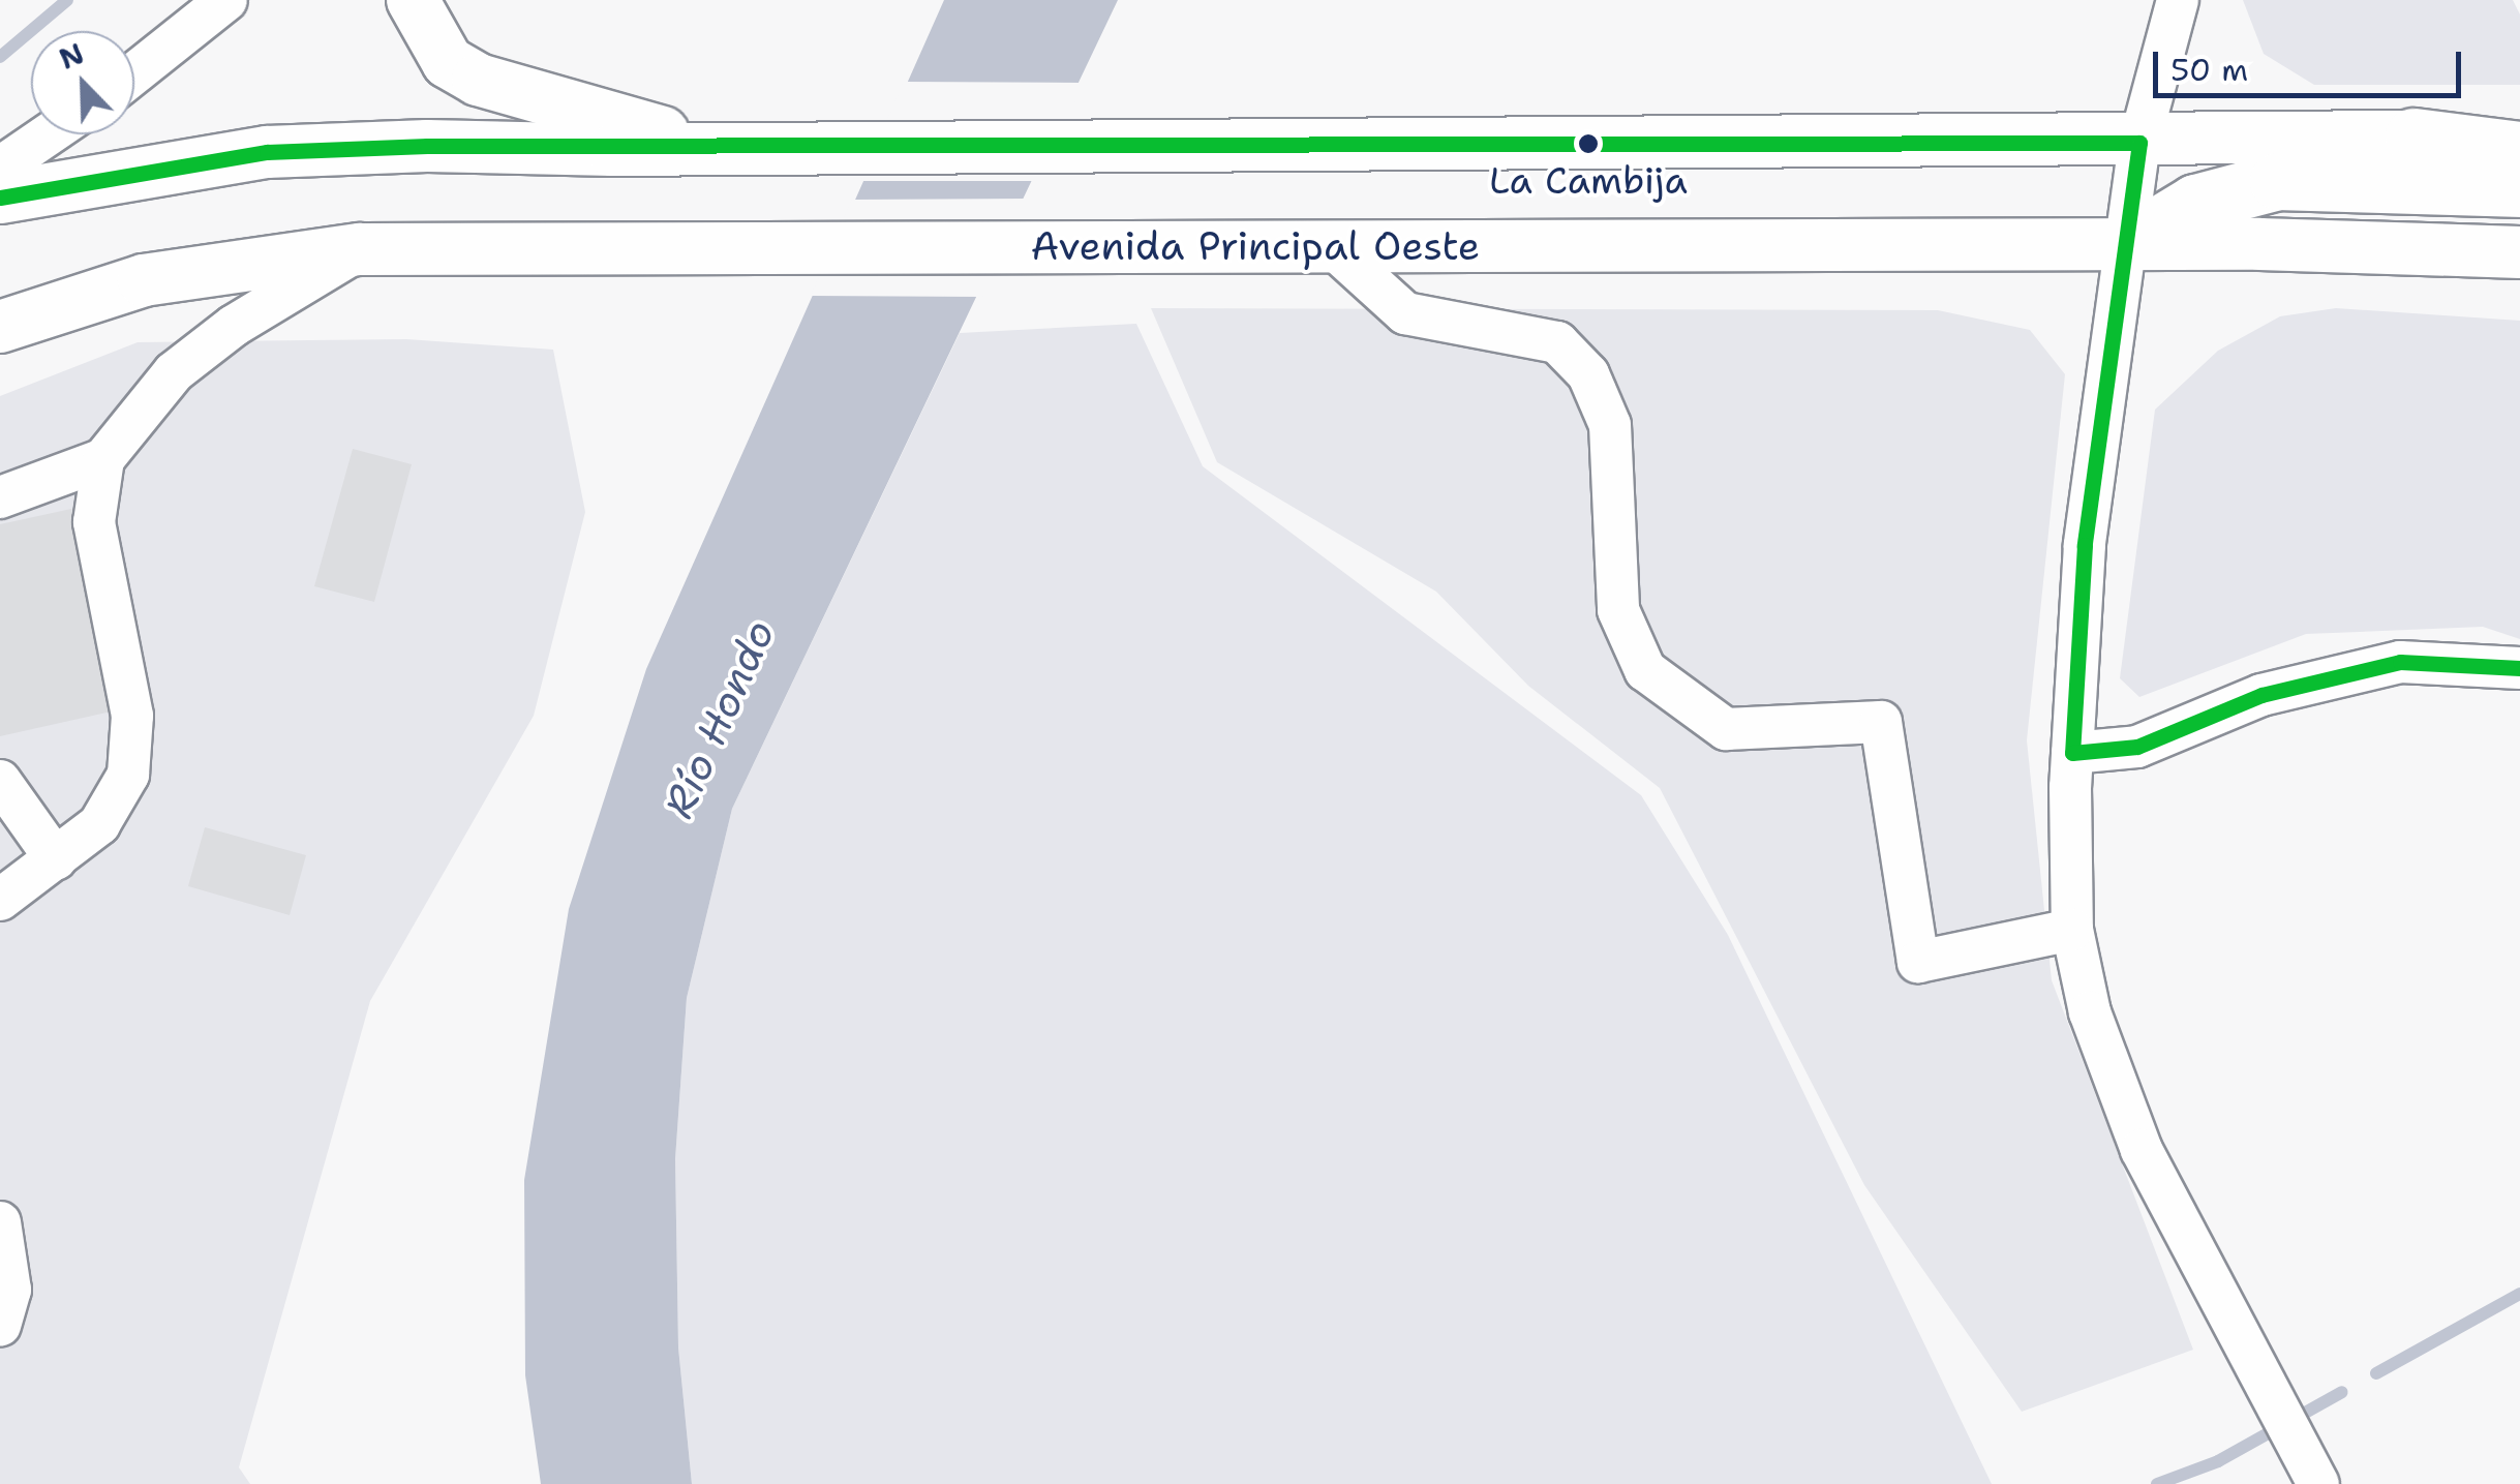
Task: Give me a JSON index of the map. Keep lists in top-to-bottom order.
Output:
{
  "streets": {
    "main road": ["Avenida Principal Oeste"]
  },
  "water": ["Río Hondo"],
  "places": ["La Cambija"],
  "scale_bar": "50 m",
  "north": "top left"
}
